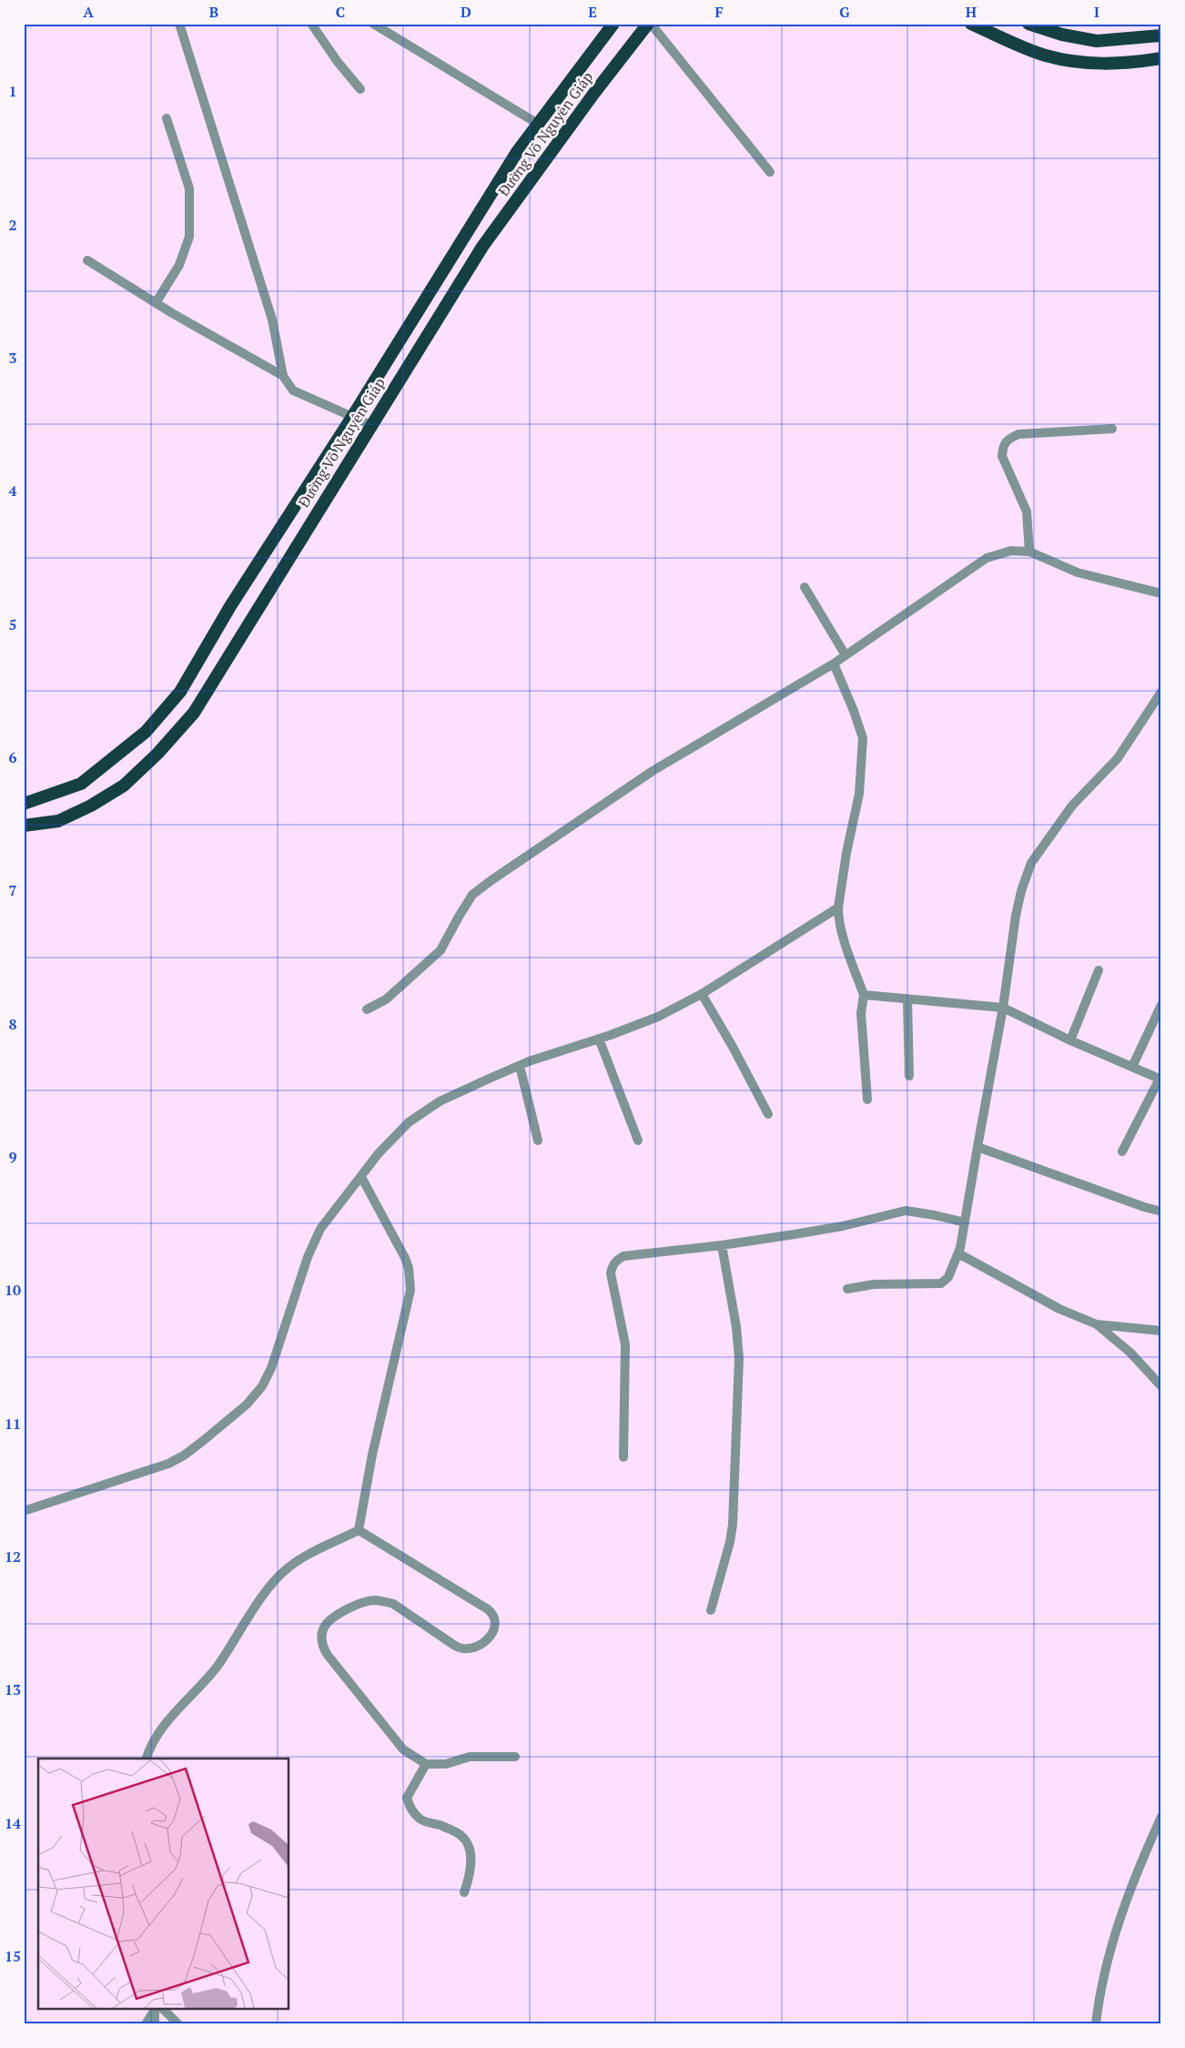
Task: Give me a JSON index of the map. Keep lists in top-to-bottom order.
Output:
{
  "streets": {
    "highway": ["Đường Võ Nguyên Giáp"]
  },
  "grid": {
    "columns": [
      "A",
      "B",
      "C",
      "D",
      "E",
      "F",
      "G",
      "H",
      "I"
    ],
    "rows": [
      "1",
      "2",
      "3",
      "4",
      "5",
      "6",
      "7",
      "8",
      "9",
      "10",
      "11",
      "12",
      "13",
      "14",
      "15"
    ]
  }
}
